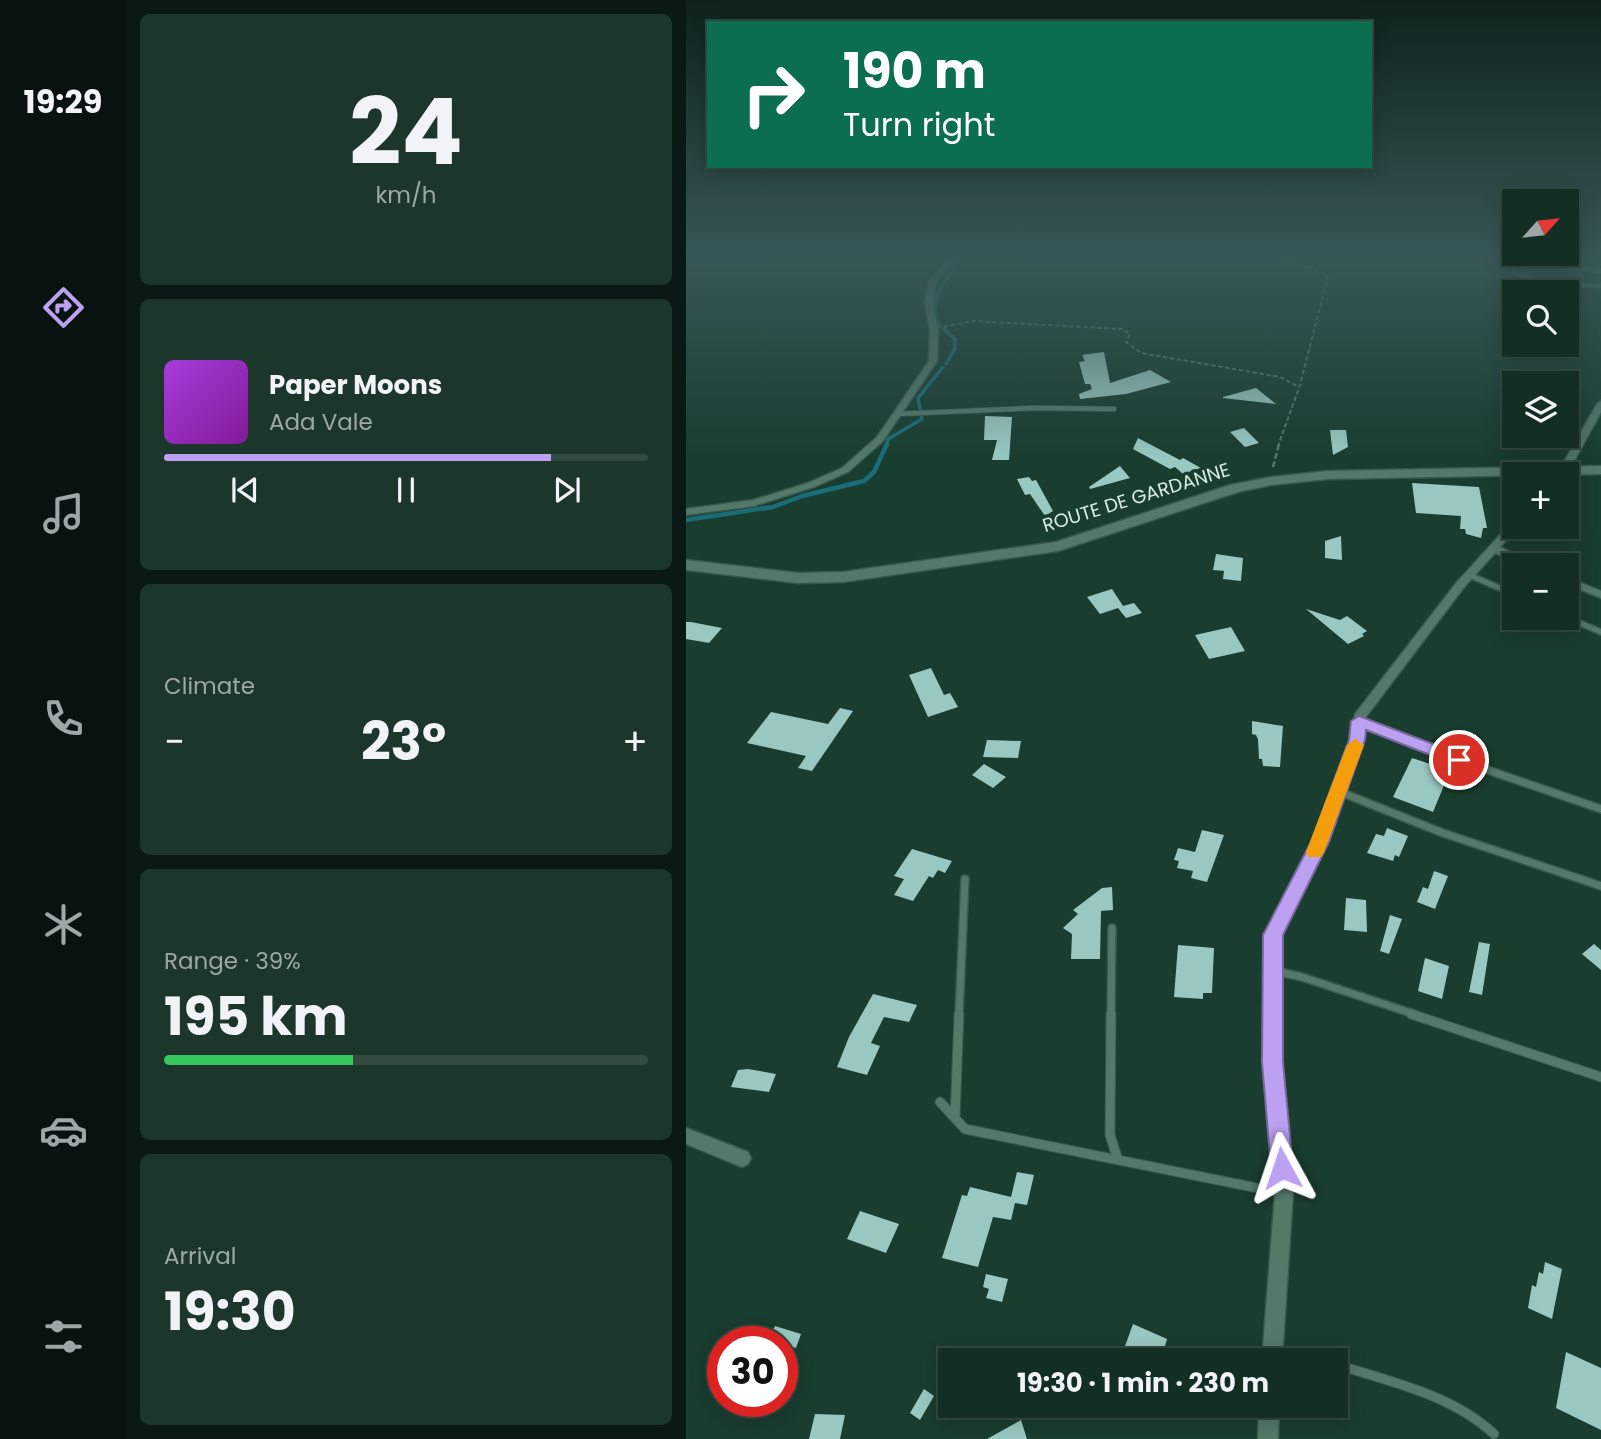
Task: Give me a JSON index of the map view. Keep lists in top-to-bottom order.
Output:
{
  "streets": {
    "street": ["ROUTE DE GARDANNE"]
  },
  "north": "top right",
  "page": {
    "tabs": "19:29",
    "tile": [
      ["24", "km/h"],
      "Climate",
      ["Range · 39%", "195 km"],
      ["Arrival", "19:30"]
    ],
    "turn": ["190 m", "Turn right"],
    "map_buttons": ["+", "−"],
    "song": ["Paper Moons", "Ada Vale"],
    "heat": ["−", "23°", "+"],
    "limit": "30",
    "trip": "19:30 · 1 min · 230 m"
  }
}
